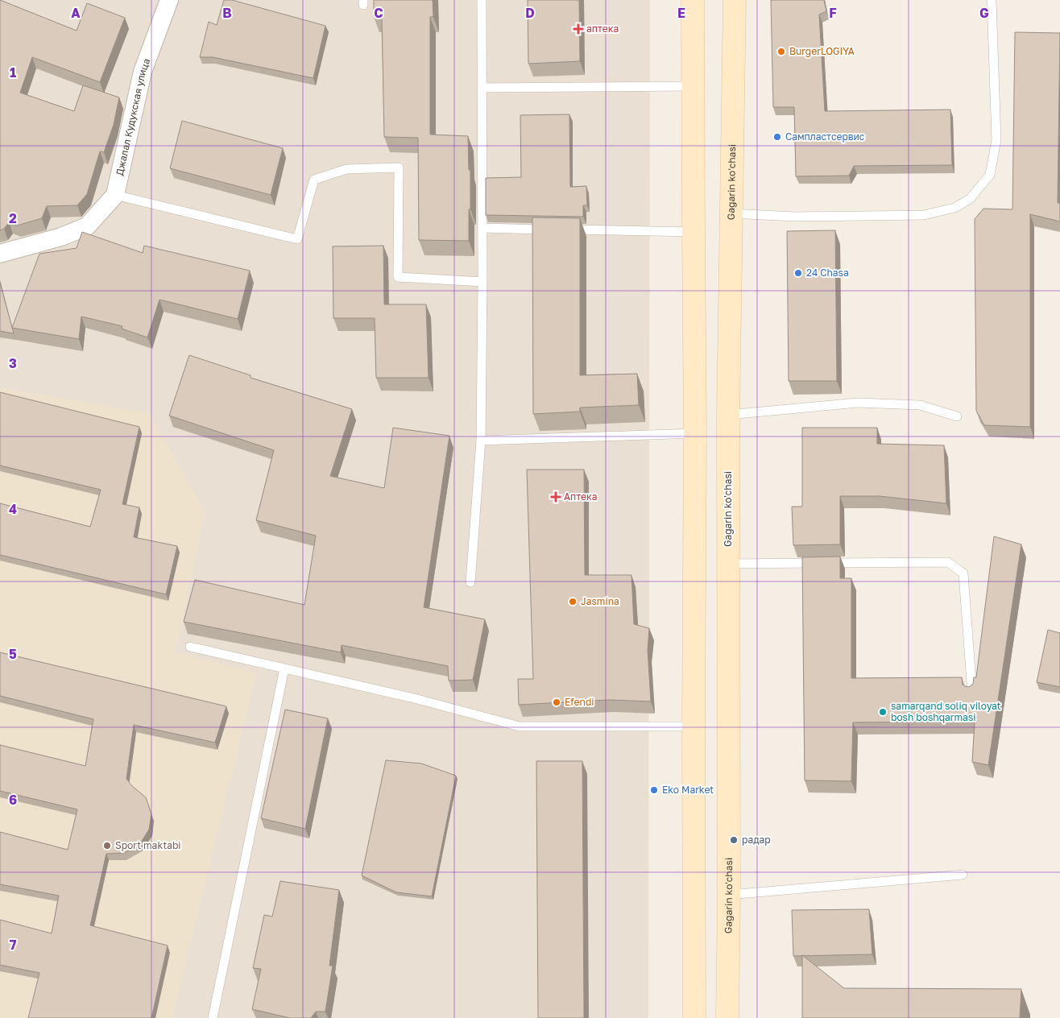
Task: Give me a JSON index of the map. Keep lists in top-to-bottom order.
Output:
{
  "streets": {
    "main road": ["Gagarin ko'chasi"],
    "street": ["Джалал Кудукская улица"]
  },
  "places": {
    "health": ["аптека", "Аптека"],
    "other": [
      "BurgerLOGIYA",
      "Сампластсервис",
      "24 Chasa",
      "Jasmina",
      "Efendi",
      "samarqand soliq viloyat bosh boshqarmasi",
      "Eko Market",
      "радар",
      "Sport maktabi"
    ]
  },
  "grid": {
    "columns": [
      "A",
      "B",
      "C",
      "D",
      "E",
      "F",
      "G"
    ],
    "rows": [
      "1",
      "2",
      "3",
      "4",
      "5",
      "6",
      "7"
    ]
  }
}
